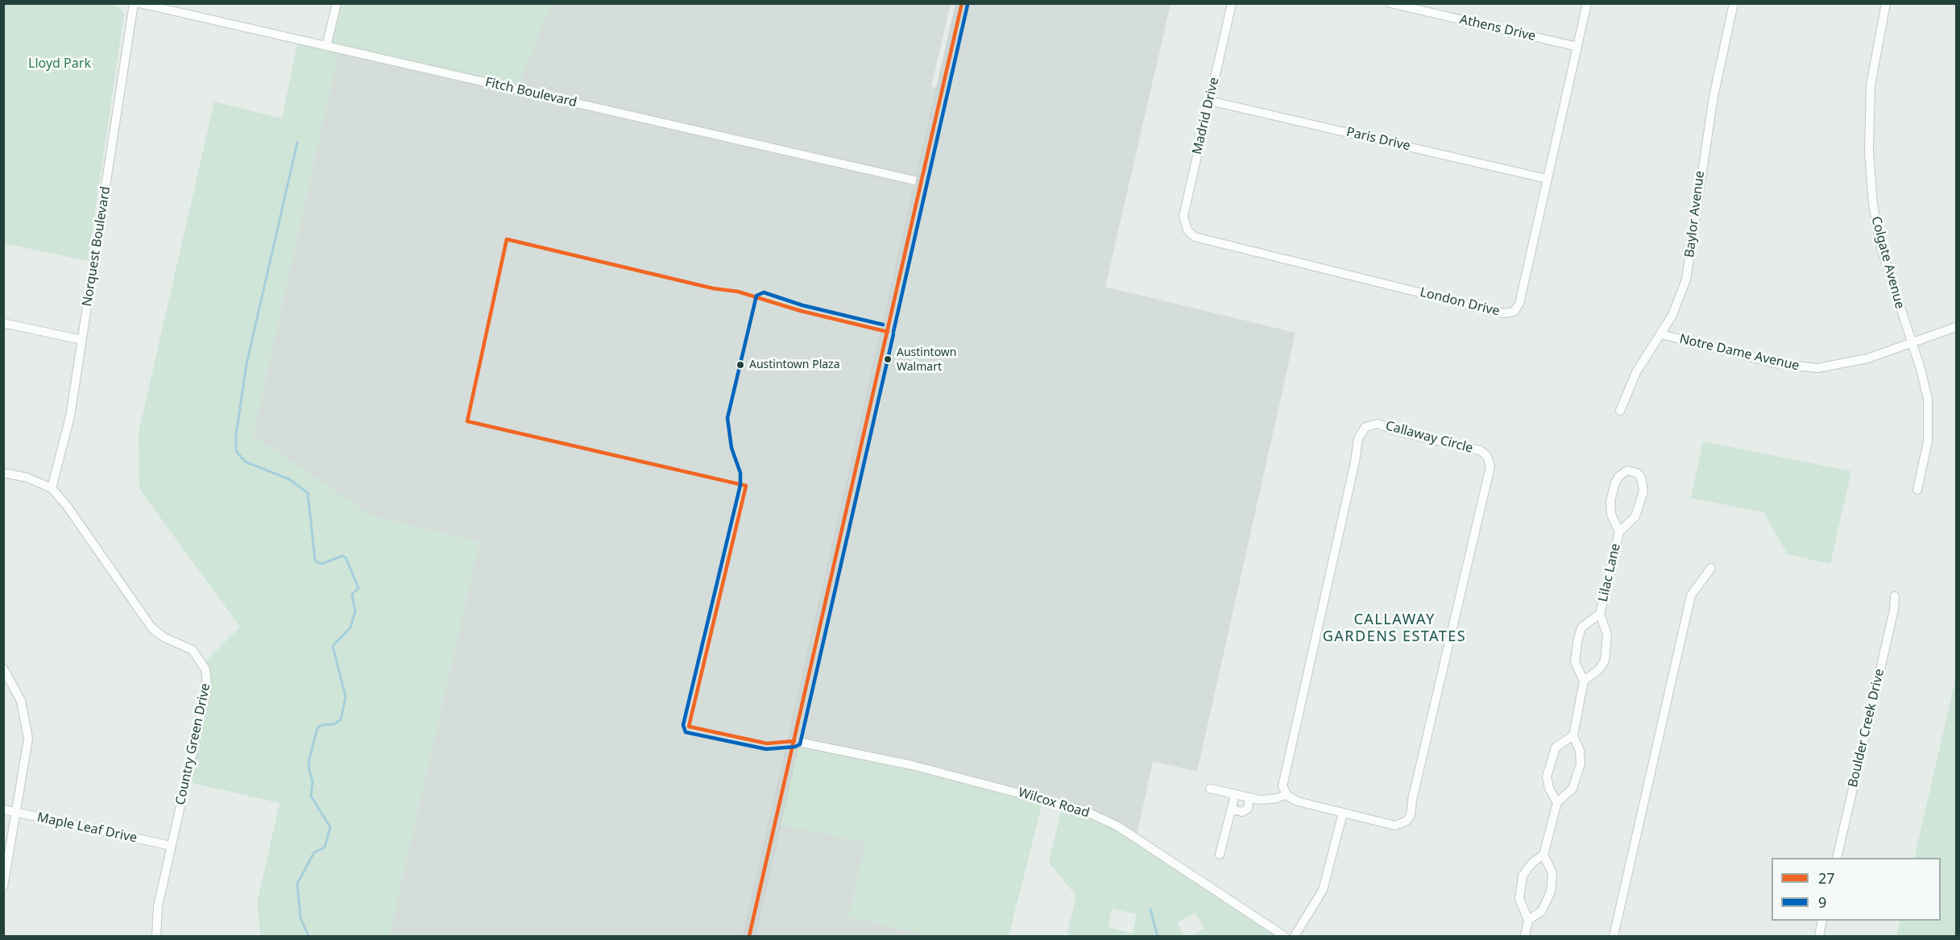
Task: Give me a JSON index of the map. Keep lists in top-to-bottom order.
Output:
{
  "streets": {
    "street": [
      "Athens Drive",
      "Fitch Boulevard",
      "Madrid Drive",
      "Paris Drive",
      "Baylor Avenue",
      "Norquest Boulevard",
      "Colgate Avenue",
      "London Drive",
      "Notre Dame Avenue",
      "Callaway Circle",
      "Lilac Lane",
      "Boulder Creek Drive",
      "Country Green Drive",
      "Wilcox Road",
      "Maple Leaf Drive"
    ]
  },
  "crossings": [
    ["Athens Drive", "London Drive"],
    ["Madrid Drive", "Paris Drive"],
    ["Madrid Drive", "London Drive"],
    ["Paris Drive", "London Drive"],
    ["Baylor Avenue", "Notre Dame Avenue"],
    ["Norquest Boulevard", "Country Green Drive"],
    ["Colgate Avenue", "Notre Dame Avenue"],
    ["Country Green Drive", "Maple Leaf Drive"]
  ],
  "districts": ["CALLAWAY GARDENS ESTATES"],
  "parks": ["Lloyd Park"],
  "places": ["Austintown Walmart", "Austintown Plaza"],
  "lines": ["transit line 27", "transit line 9"],
  "legend": ["27", "9"]
}
